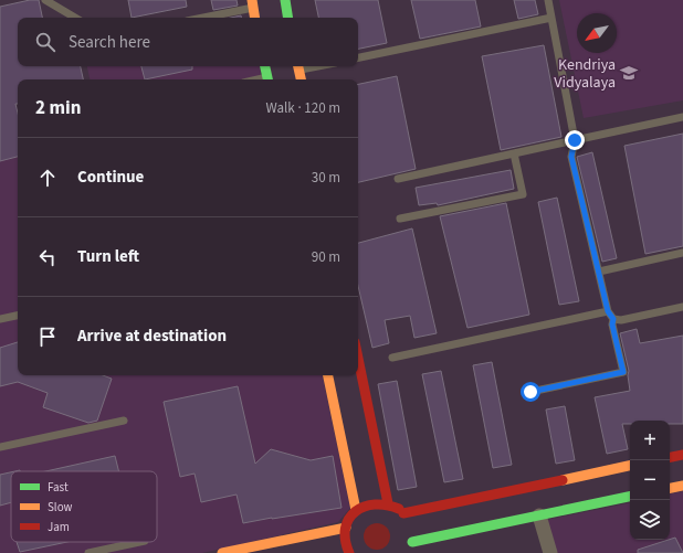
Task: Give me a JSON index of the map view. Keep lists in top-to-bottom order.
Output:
{
  "places": {
    "school or university": ["Kendriya Vidyalaya"]
  },
  "legend": ["Fast", "Slow", "Jam"],
  "north": "bottom left",
  "page": {
    "search": "Search here",
    "heading": ["2 min", "Walk · 120 m"],
    "list": [
      ["Continue", "30 m"],
      ["Turn left", "90 m"],
      "Arrive at destination"
    ],
    "map_buttons": ["+", "−"]
  }
}
